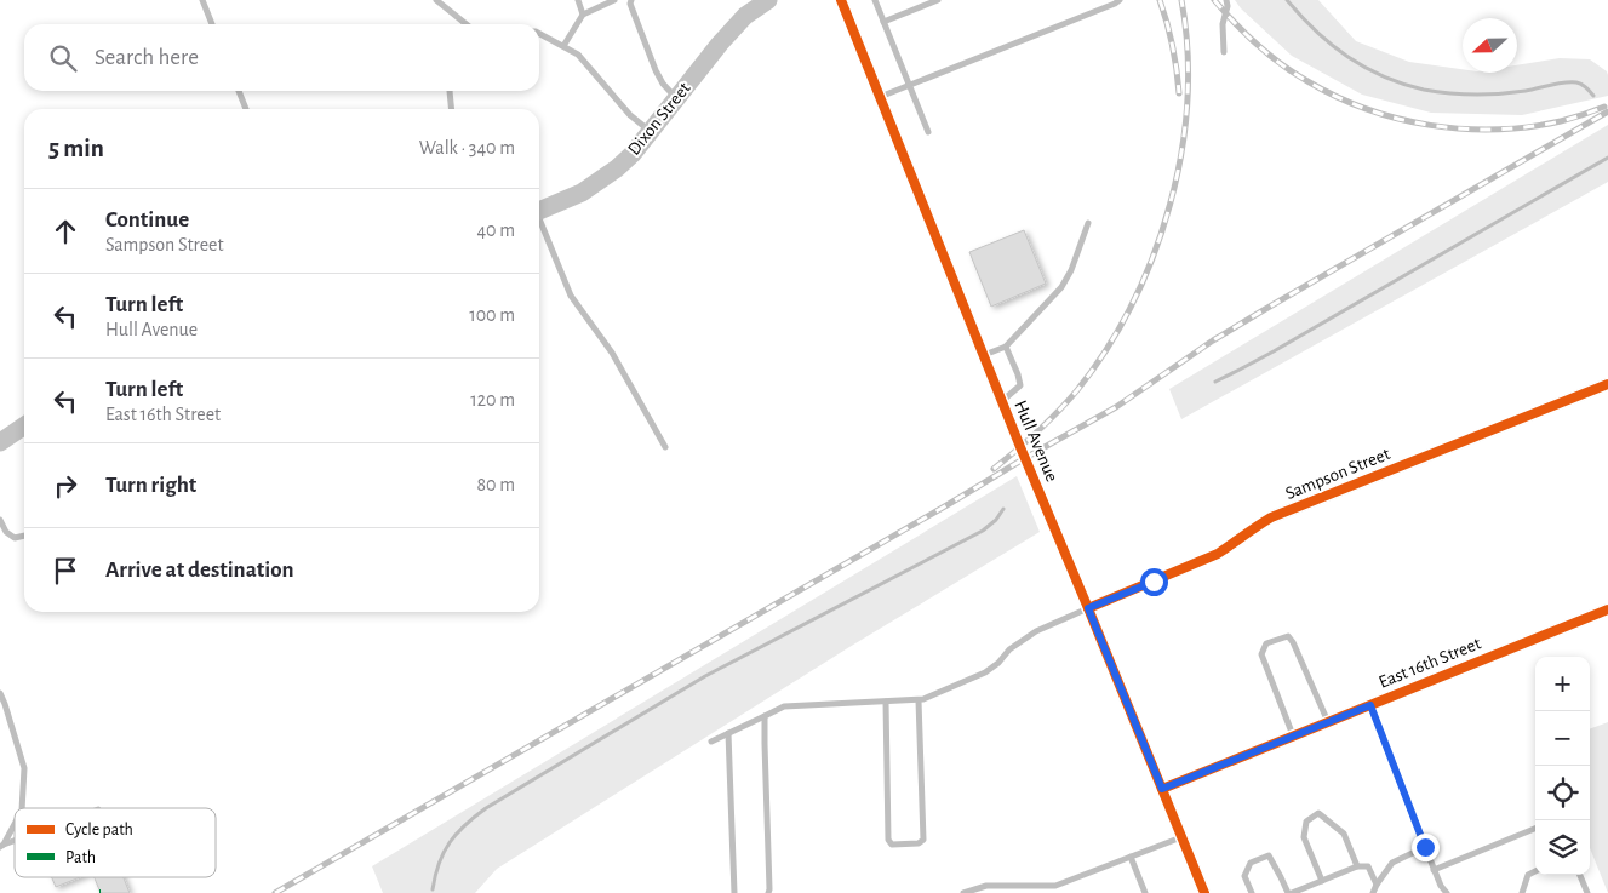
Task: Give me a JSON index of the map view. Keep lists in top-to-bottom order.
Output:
{
  "streets": {
    "street": [
      "Dixon Street",
      "Hull Avenue",
      "Sampson Street",
      "East 16th Street"
    ]
  },
  "crossings": [
    ["Hull Avenue", "Sampson Street"],
    ["Hull Avenue", "East 16th Street"]
  ],
  "legend": ["Cycle path", "Path"],
  "north": "left",
  "page": {
    "search": "Search here",
    "heading": ["5 min", "Walk · 340 m"],
    "list": [
      ["Continue", "Sampson Street", "40 m"],
      ["Turn left", "Hull Avenue", "100 m"],
      ["Turn left", "East 16th Street", "120 m"],
      ["Turn right", "80 m"],
      "Arrive at destination"
    ],
    "map_buttons": ["+", "−"]
  }
}
